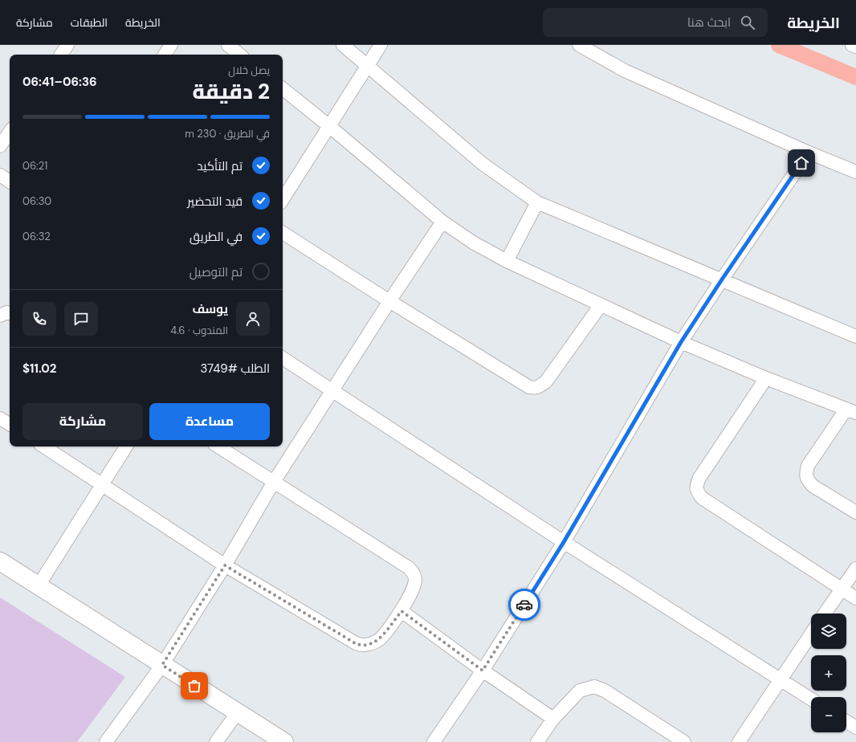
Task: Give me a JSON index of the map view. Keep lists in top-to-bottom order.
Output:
{
  "page": {
    "header": "الخريطة",
    "search": "ابحث هنا",
    "nav": ["الخريطة", "الطبقات", "مشاركة"],
    "heading": ["2 دقيقة", "يصل خلال", "06:36–06:41"],
    "panel": [
      "يوسف",
      "المندوب · 4.6",
      "الطلب #3749",
      "$11.02"
    ],
    "bar": "في الطريق · 230 m",
    "list": [
      ["تم التأكيد", "06:21"],
      ["قيد التحضير", "06:30"],
      ["في الطريق", "06:32"],
      "تم التوصيل"
    ],
    "buttons": ["مساعدة", "مشاركة"],
    "map_buttons": ["+", "−"]
  }
}
